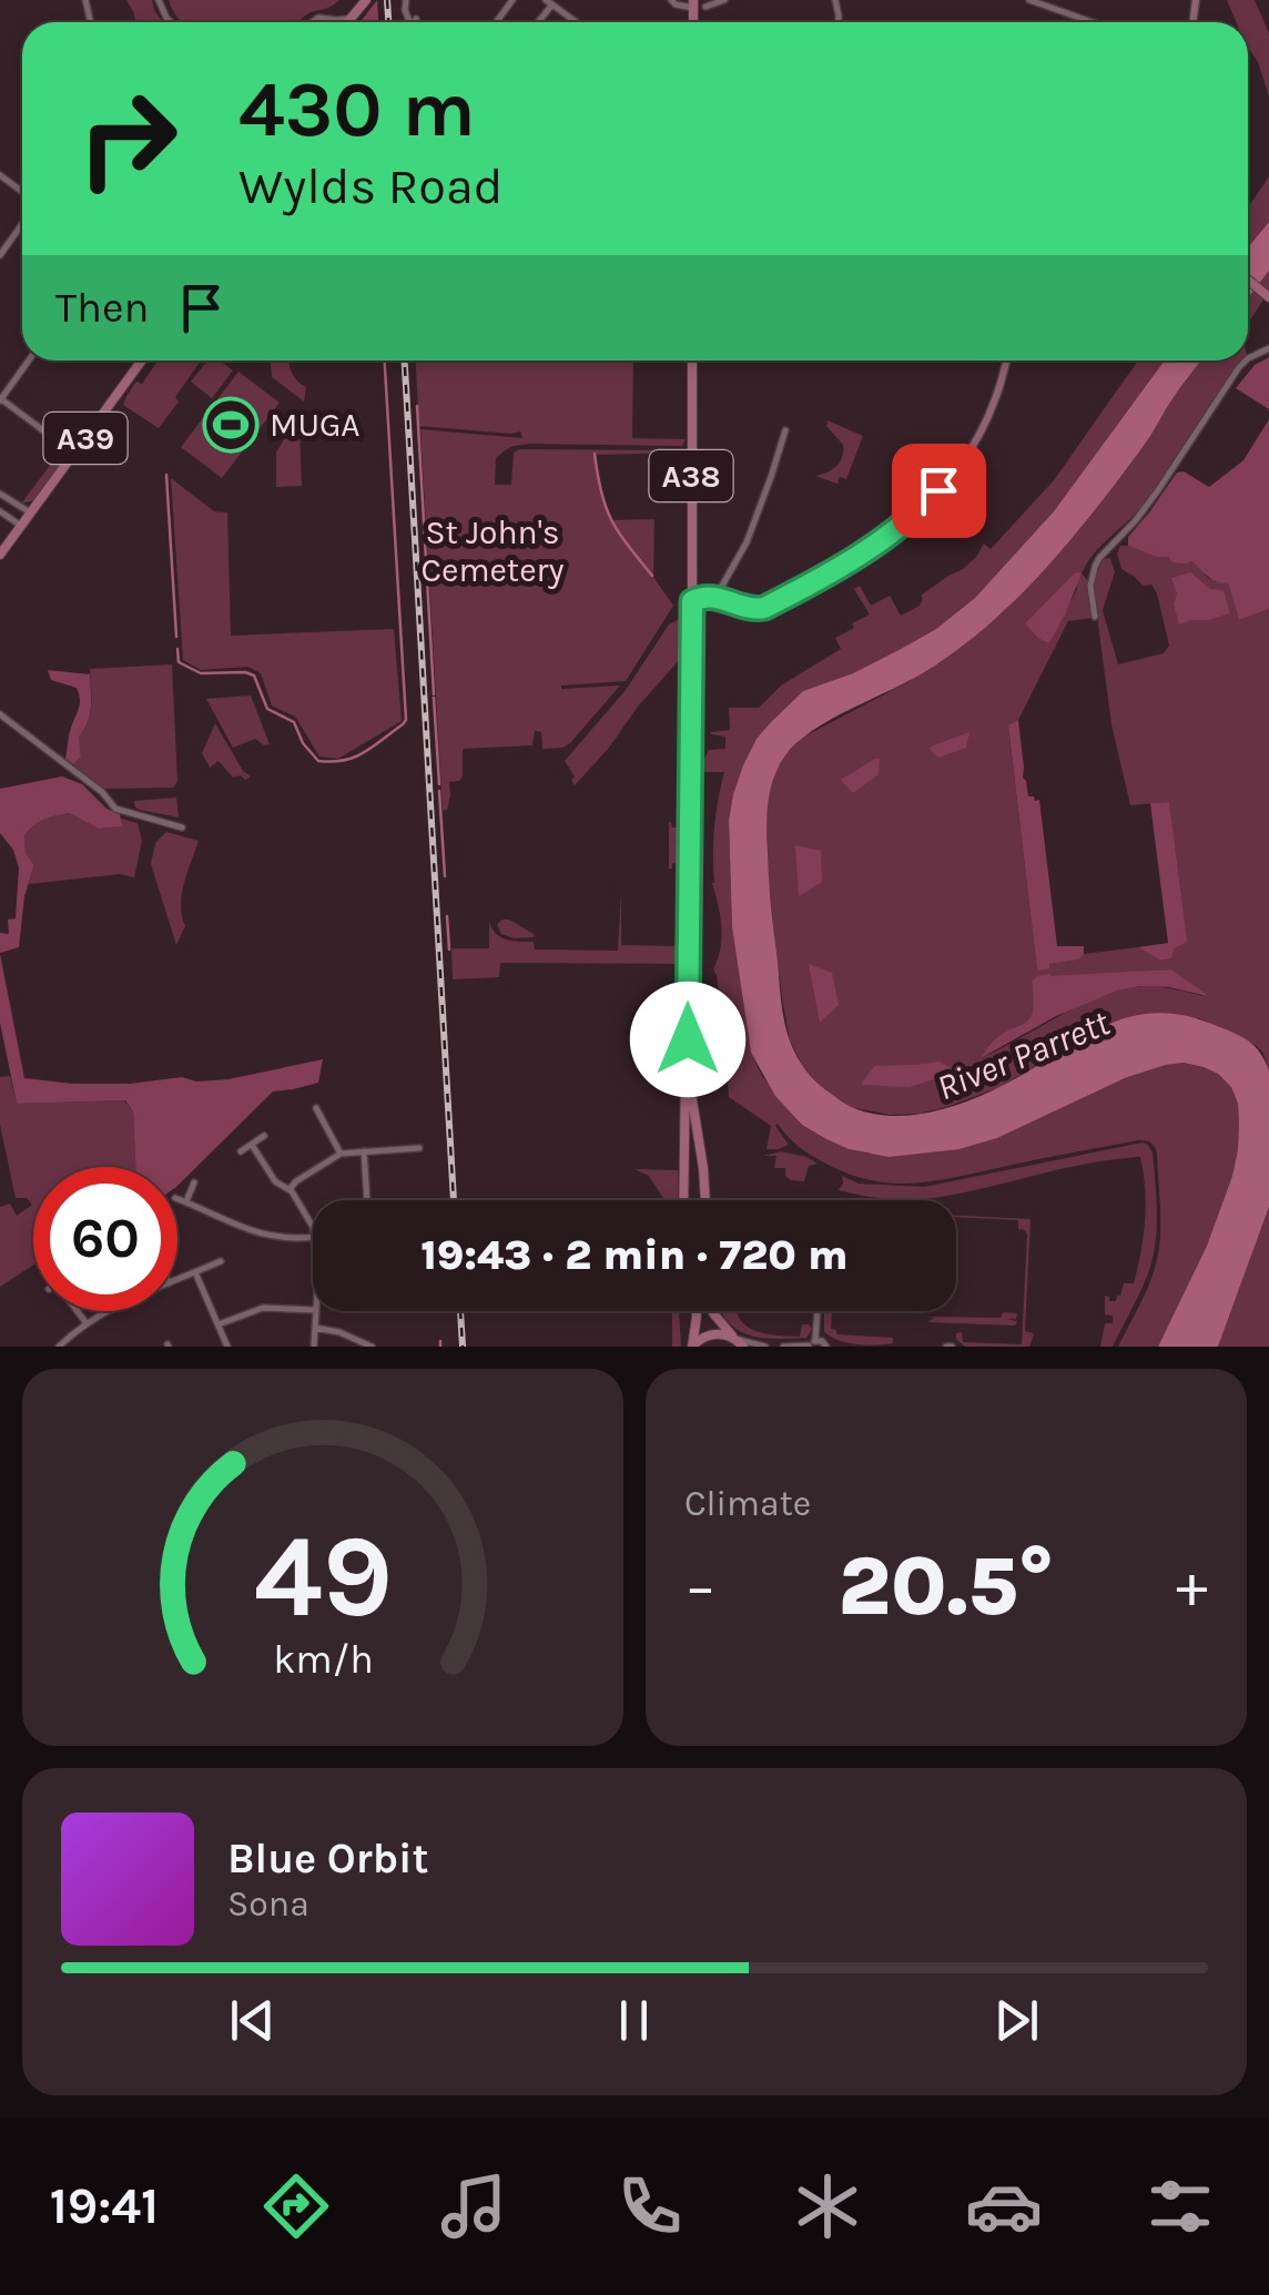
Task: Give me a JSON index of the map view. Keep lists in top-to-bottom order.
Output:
{
  "streets": {
    "main road": ["A39", "A38"]
  },
  "water": ["River Parrett"],
  "parks": ["St John's Cemetery"],
  "places": {
    "sports": ["MUGA"]
  },
  "page": {
    "turn": ["430 m", "Wylds Road"],
    "then": "Then",
    "limit": "60",
    "trip": "19:43 · 2 min · 720 m",
    "tile": "Climate",
    "heat": ["−", "20.5°", "+"],
    "song": ["Blue Orbit", "Sona"],
    "tabs": "19:41",
    "gauge": ["49", "km/h"]
  }
}
